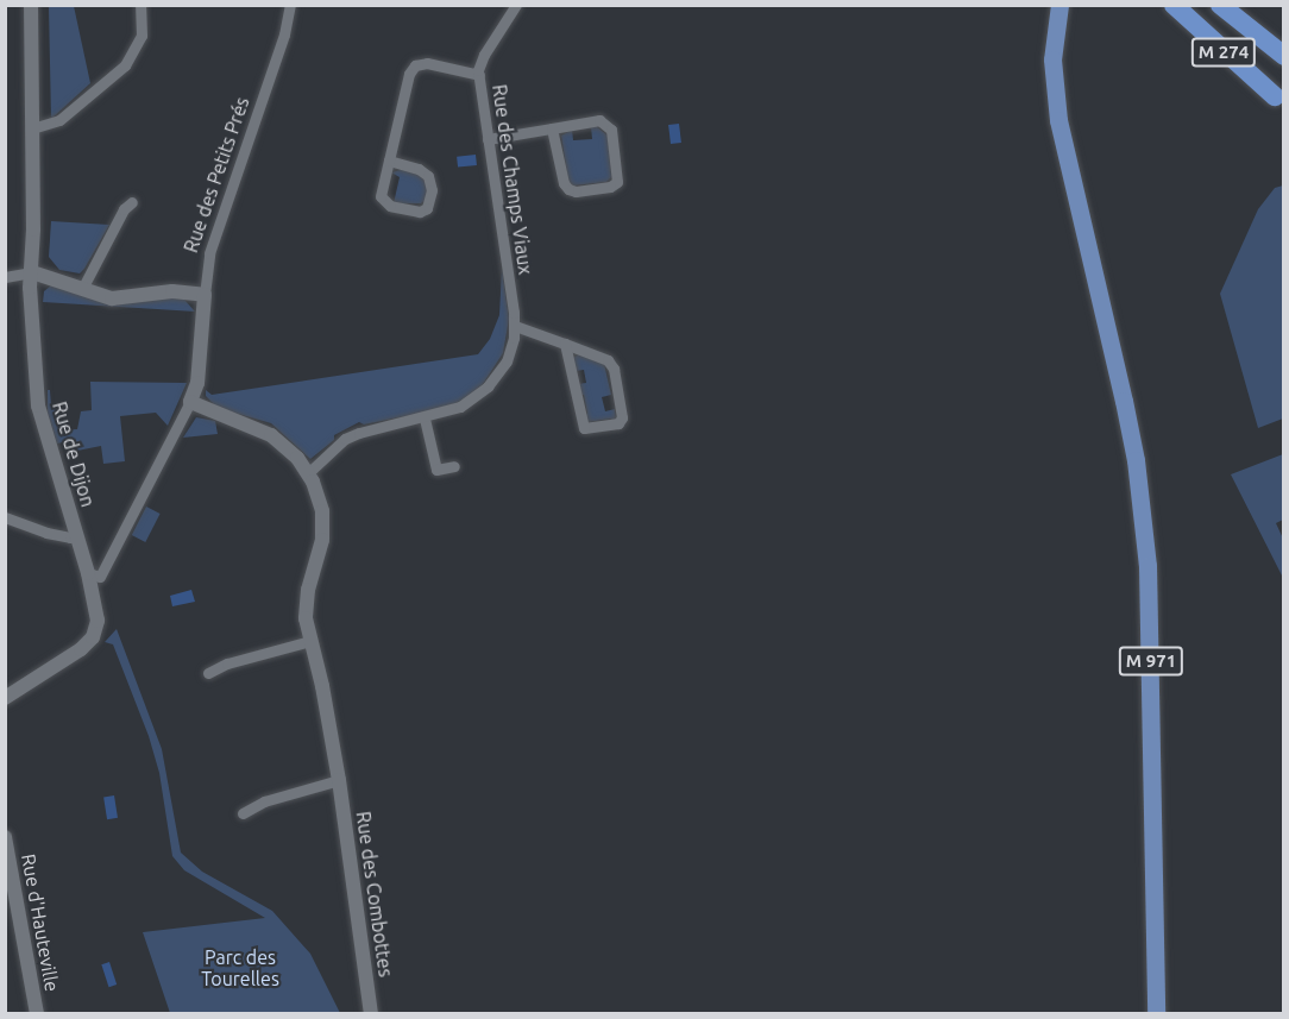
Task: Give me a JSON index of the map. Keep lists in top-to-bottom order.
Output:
{
  "streets": {
    "highway": ["M 274"],
    "main road": ["M 971"],
    "street": [
      "Rue des Petits Prés",
      "Rue des Champs Viaux",
      "Rue de Dijon",
      "Rue des Combottes",
      "Rue d'Hauteville"
    ]
  },
  "crossings": [
    ["Rue des Petits Prés", "Rue des Combottes"],
    ["Rue des Champs Viaux", "Rue des Combottes"]
  ],
  "parks": ["Parc des Tourelles"]
}
